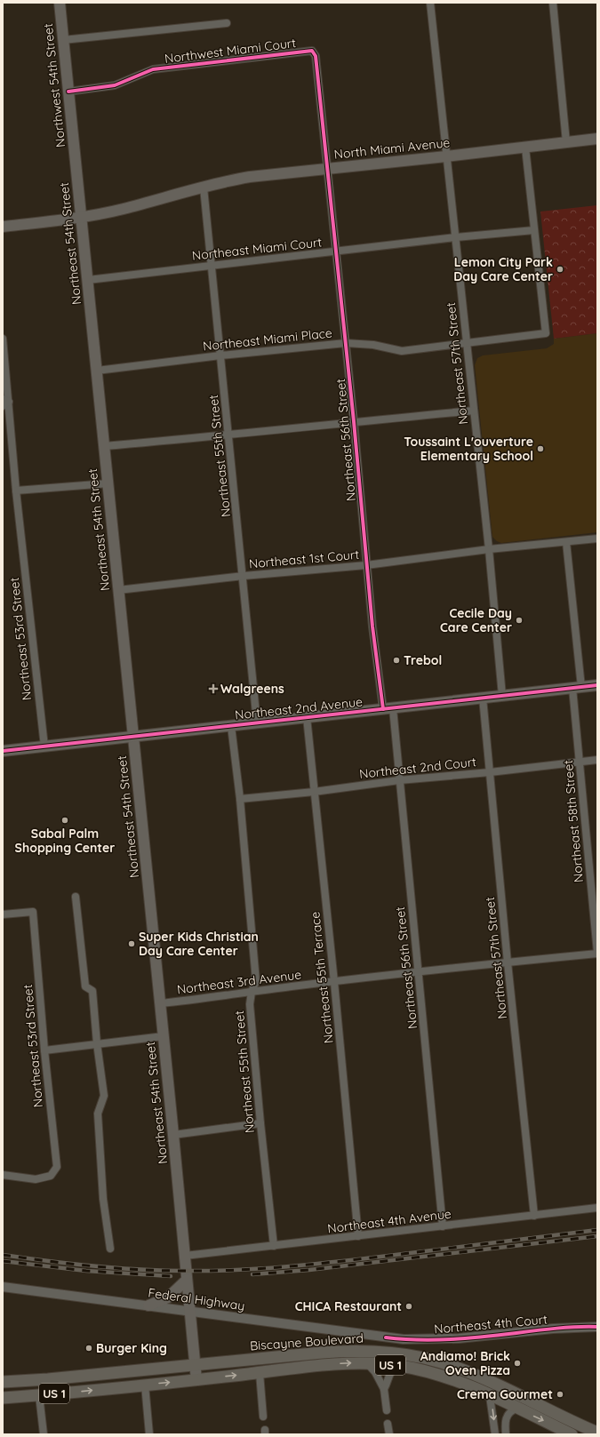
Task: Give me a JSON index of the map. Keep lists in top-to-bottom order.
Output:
{
  "streets": {
    "main road": [
      "Northwest 54th Street",
      "North Miami Avenue",
      "Northeast 54th Street",
      "Northeast 2nd Avenue",
      "Biscayne Boulevard",
      "US 1"
    ],
    "street": [
      "Northwest Miami Court",
      "Northeast Miami Court",
      "Northeast Miami Place",
      "Northeast 57th Street",
      "Northeast 56th Street",
      "Northeast 55th Street",
      "Northeast 1st Court",
      "Northeast 53rd Street",
      "Northeast 2nd Court",
      "Northeast 58th Street",
      "Northeast 55th Terrace",
      "Northeast 3rd Avenue",
      "Northeast 4th Avenue",
      "Federal Highway",
      "Northeast 4th Court"
    ]
  },
  "crossings": [
    ["Northwest Miami Court", "Northwest 54th Street"],
    ["Northwest Miami Court", "Northeast 56th Street"],
    ["Northwest 54th Street", "Northeast 54th Street"],
    ["North Miami Avenue", "Northeast 54th Street"],
    ["North Miami Avenue", "Northeast 57th Street"],
    ["North Miami Avenue", "Northeast 56th Street"],
    ["North Miami Avenue", "Northeast 55th Street"],
    ["Northeast 54th Street", "Northeast Miami Court"],
    ["Northeast 54th Street", "Northeast Miami Place"],
    ["Northeast 54th Street", "Northeast 1st Court"],
    ["Northeast 54th Street", "Northeast 2nd Avenue"],
    ["Northeast 54th Street", "Northeast 3rd Avenue"],
    ["Northeast 54th Street", "Northeast 4th Avenue"],
    ["Northeast 54th Street", "Federal Highway"],
    ["Northeast 54th Street", "Biscayne Boulevard"],
    ["Northeast Miami Court", "Northeast Miami Place"],
    ["Northeast Miami Court", "Northeast 57th Street"],
    ["Northeast Miami Court", "Northeast 56th Street"],
    ["Northeast Miami Court", "Northeast 55th Street"],
    ["Northeast Miami Place", "Northeast 57th Street"],
    ["Northeast Miami Place", "Northeast 56th Street"],
    ["Northeast Miami Place", "Northeast 55th Street"],
    ["Northeast 57th Street", "Northeast 1st Court"],
    ["Northeast 57th Street", "Northeast 2nd Avenue"],
    ["Northeast 57th Street", "Northeast 2nd Court"],
    ["Northeast 57th Street", "Northeast 3rd Avenue"],
    ["Northeast 57th Street", "Northeast 4th Avenue"],
    ["Northeast 56th Street", "Northeast 1st Court"],
    ["Northeast 56th Street", "Northeast 2nd Avenue"],
    ["Northeast 56th Street", "Northeast 2nd Court"],
    ["Northeast 56th Street", "Northeast 3rd Avenue"],
    ["Northeast 56th Street", "Northeast 4th Avenue"],
    ["Northeast 55th Street", "Northeast 1st Court"],
    ["Northeast 55th Street", "Northeast 2nd Avenue"],
    ["Northeast 55th Street", "Northeast 2nd Court"],
    ["Northeast 55th Street", "Northeast 3rd Avenue"],
    ["Northeast 55th Street", "Northeast 4th Avenue"],
    ["Northeast 1st Court", "Northeast 58th Street"],
    ["Northeast 53rd Street", "Northeast 2nd Avenue"],
    ["Northeast 2nd Avenue", "Northeast 58th Street"],
    ["Northeast 2nd Avenue", "Northeast 55th Terrace"],
    ["Northeast 2nd Court", "Northeast 58th Street"],
    ["Northeast 2nd Court", "Northeast 55th Terrace"],
    ["Northeast 58th Street", "Northeast 3rd Avenue"],
    ["Northeast 55th Terrace", "Northeast 3rd Avenue"],
    ["Northeast 55th Terrace", "Northeast 4th Avenue"],
    ["Federal Highway", "Northeast 4th Court"]
  ],
  "places": {
    "other": [
      "Lemon City Park Day Care Center",
      "Toussaint L'ouverture Elementary School",
      "Cecile Day Care Center",
      "Trebol",
      "Sabal Palm Shopping Center",
      "Super Kids Christian Day Care Center",
      "CHICA Restaurant",
      "Burger King",
      "Andiamo! Brick Oven Pizza",
      "Crema Gourmet"
    ],
    "health": ["Walgreens"]
  }
}
